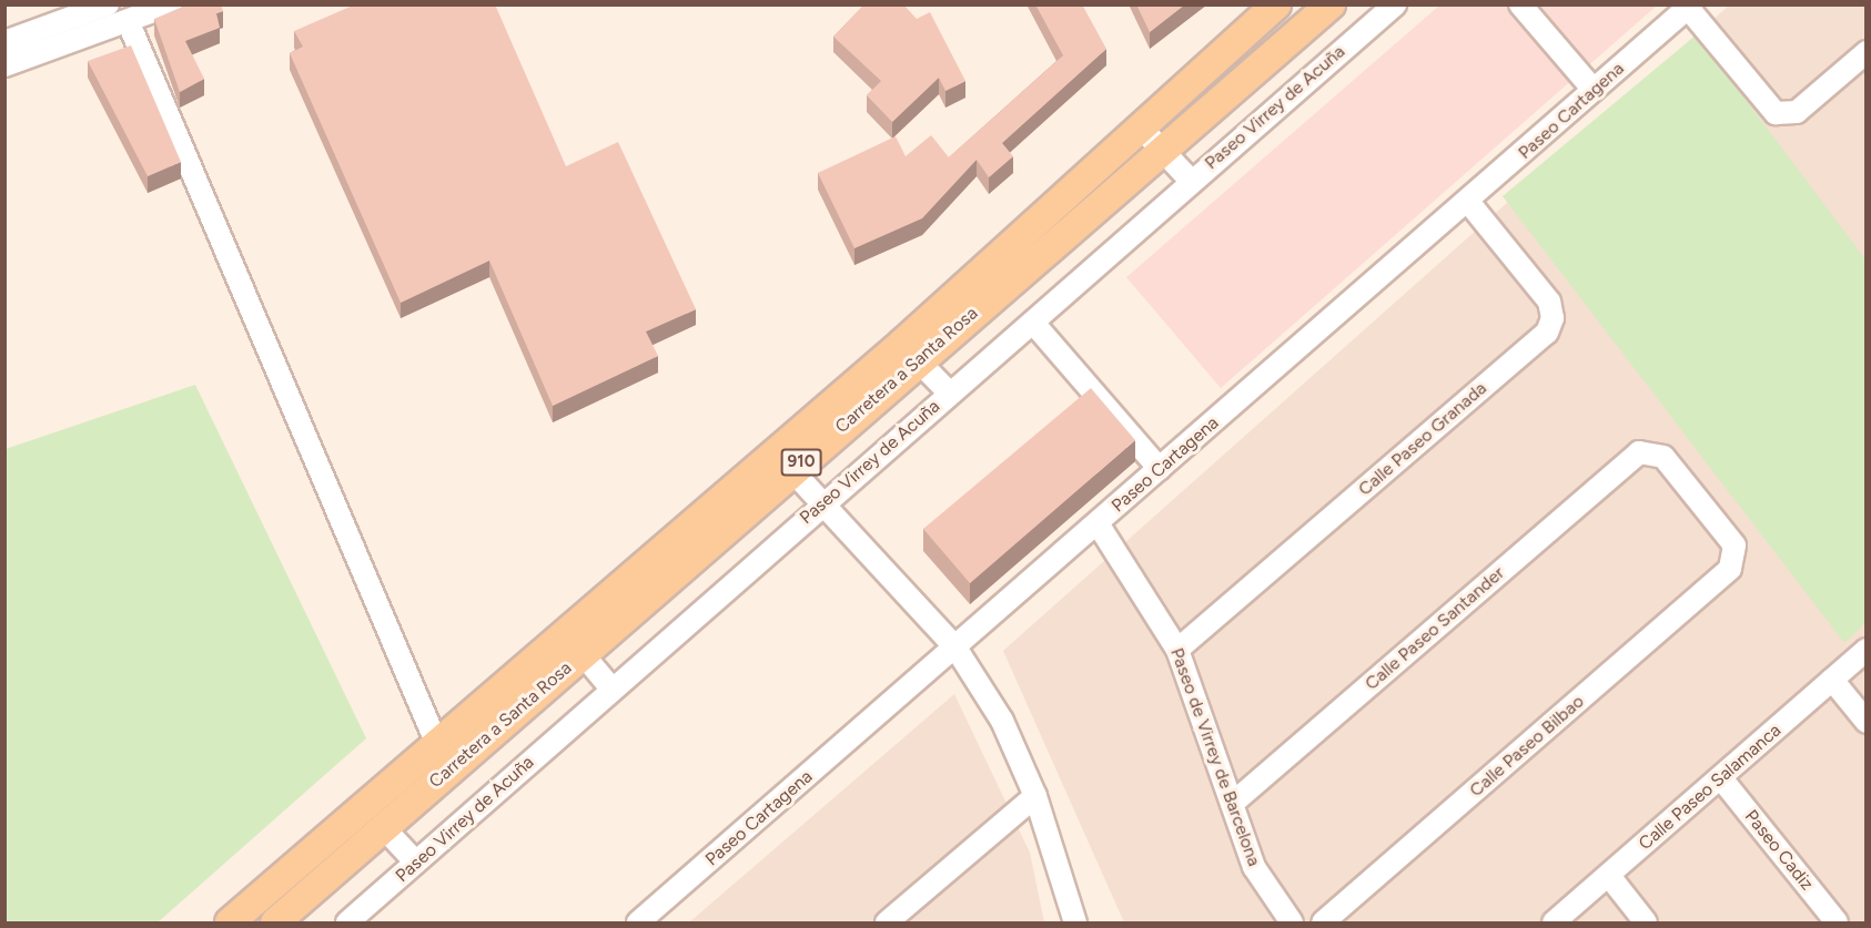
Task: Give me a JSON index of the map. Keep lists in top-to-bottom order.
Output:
{
  "streets": {
    "main road": ["Carretera a Santa Rosa", "910"],
    "street": [
      "Paseo Virrey de Acuña",
      "Paseo Cartagena",
      "Calle Paseo Granada",
      "Calle Paseo Santander",
      "Calle Paseo Bilbao",
      "Paseo de Virrey de Barcelona",
      "Calle Paseo Salamanca",
      "Paseo Cadiz"
    ]
  },
  "crossings": [
    ["Paseo Cartagena", "Calle Paseo Granada"],
    ["Paseo Cartagena", "Paseo de Virrey de Barcelona"],
    ["Calle Paseo Granada", "Paseo de Virrey de Barcelona"],
    ["Calle Paseo Santander", "Calle Paseo Bilbao"],
    ["Calle Paseo Santander", "Paseo de Virrey de Barcelona"],
    ["Calle Paseo Salamanca", "Paseo Cadiz"]
  ]
}
